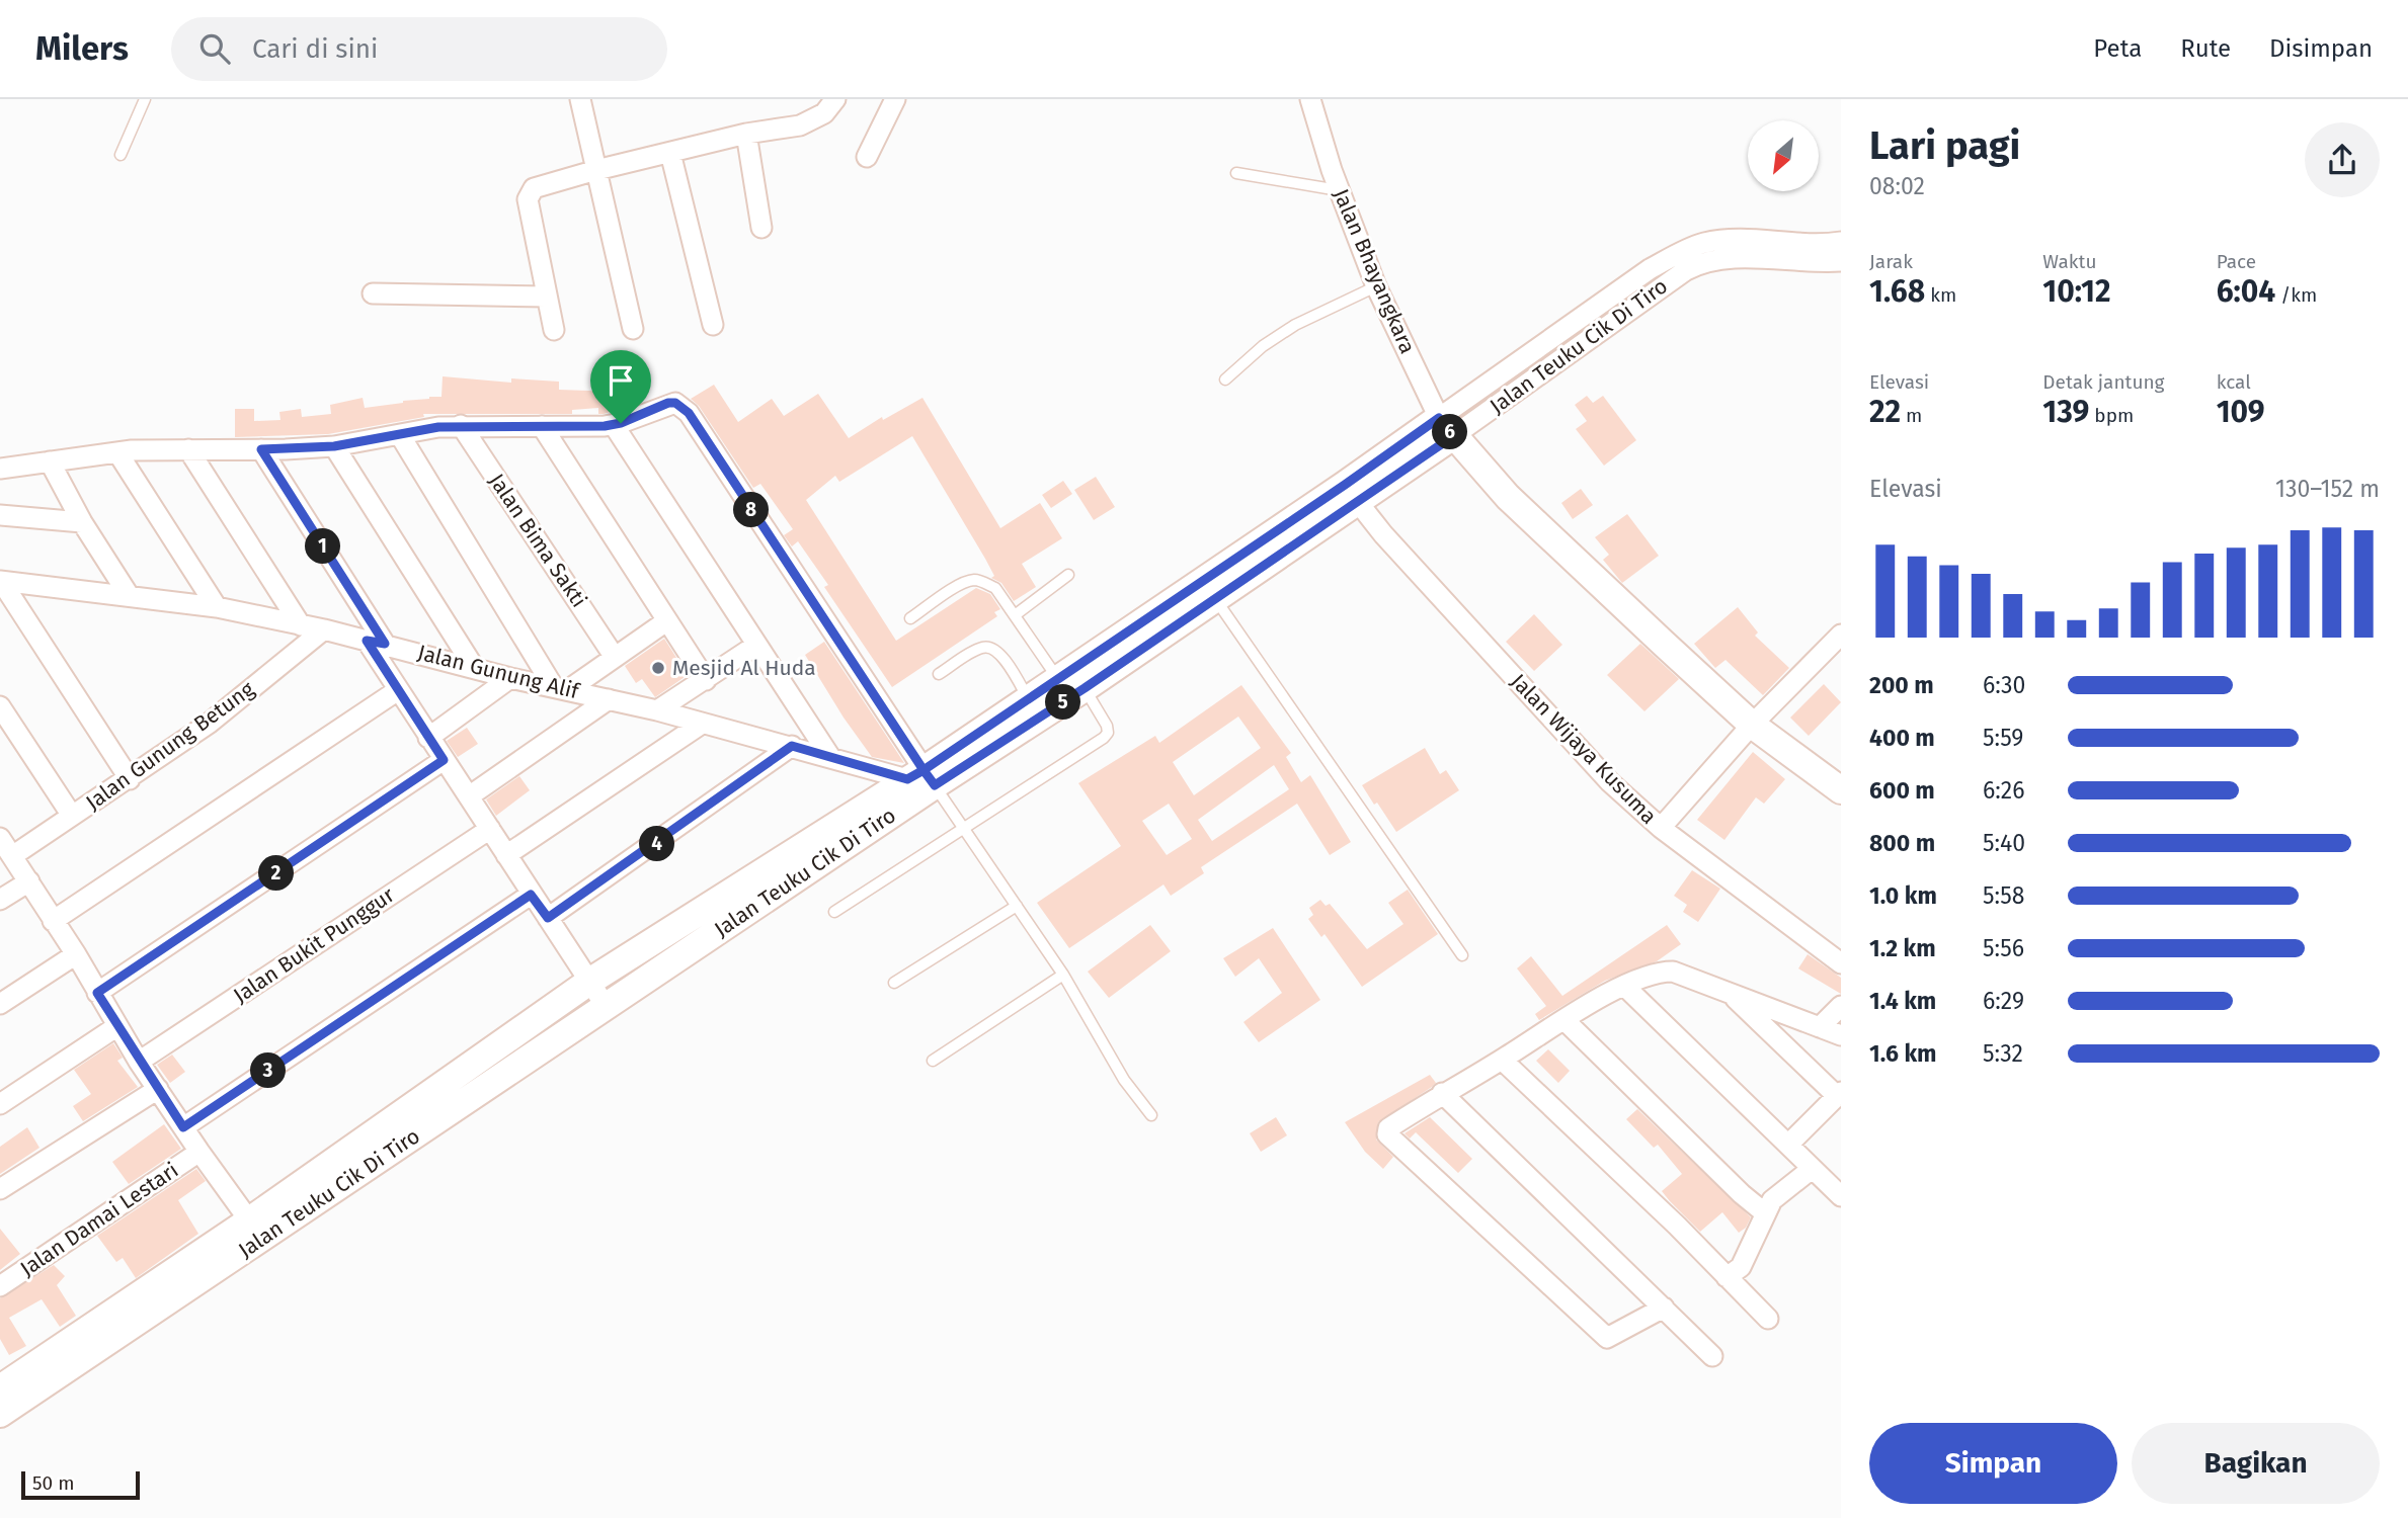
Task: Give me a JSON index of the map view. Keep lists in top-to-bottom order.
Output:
{
  "streets": {
    "street": [
      "Jalan Bhayangkara",
      "Jalan Teuku Cik Di Tiro",
      "Jalan Bima Sakti",
      "Jalan Gunung Alif",
      "Jalan Gunung Betung",
      "Jalan Wijaya Kusuma",
      "Jalan Bukit Punggur",
      "Jalan Damai Lestari"
    ]
  },
  "crossings": [
    ["Jalan Bhayangkara", "Jalan Teuku Cik Di Tiro"],
    ["Jalan Teuku Cik Di Tiro", "Jalan Gunung Alif"],
    ["Jalan Teuku Cik Di Tiro", "Jalan Wijaya Kusuma"],
    ["Jalan Gunung Alif", "Jalan Gunung Betung"]
  ],
  "places": ["Mesjid Al Huda"],
  "scale_bar": "50 m",
  "north": "bottom left",
  "page": {
    "header": "Milers",
    "search": "Cari di sini",
    "nav": ["Peta", "Rute", "Disimpan"],
    "heading": ["Lari pagi", "08:02"],
    "stats": [
      ["Jarak", "1.68 km"],
      ["Waktu", "10:12"],
      ["Pace", "6:04 /km"],
      ["Elevasi", "22 m"],
      ["Detak jantung", "139 bpm"],
      ["kcal", "109"]
    ],
    "pins": [
      "6",
      "8",
      "1",
      "5",
      "4",
      "2",
      "3"
    ],
    "chart": ["Elevasi", "130–152 m"],
    "list": [
      {
        "name": "200 m",
        "note": "6:30"
      },
      {
        "name": "400 m",
        "note": "5:59"
      },
      {
        "name": "600 m",
        "note": "6:26"
      },
      {
        "name": "800 m",
        "note": "5:40"
      },
      {
        "name": "1.0 km",
        "note": "5:58"
      },
      {
        "name": "1.2 km",
        "note": "5:56"
      },
      {
        "name": "1.4 km",
        "note": "6:29"
      },
      {
        "name": "1.6 km",
        "note": "5:32"
      }
    ],
    "buttons": ["Simpan", "Bagikan"],
    "scale": "50 m"
  }
}
